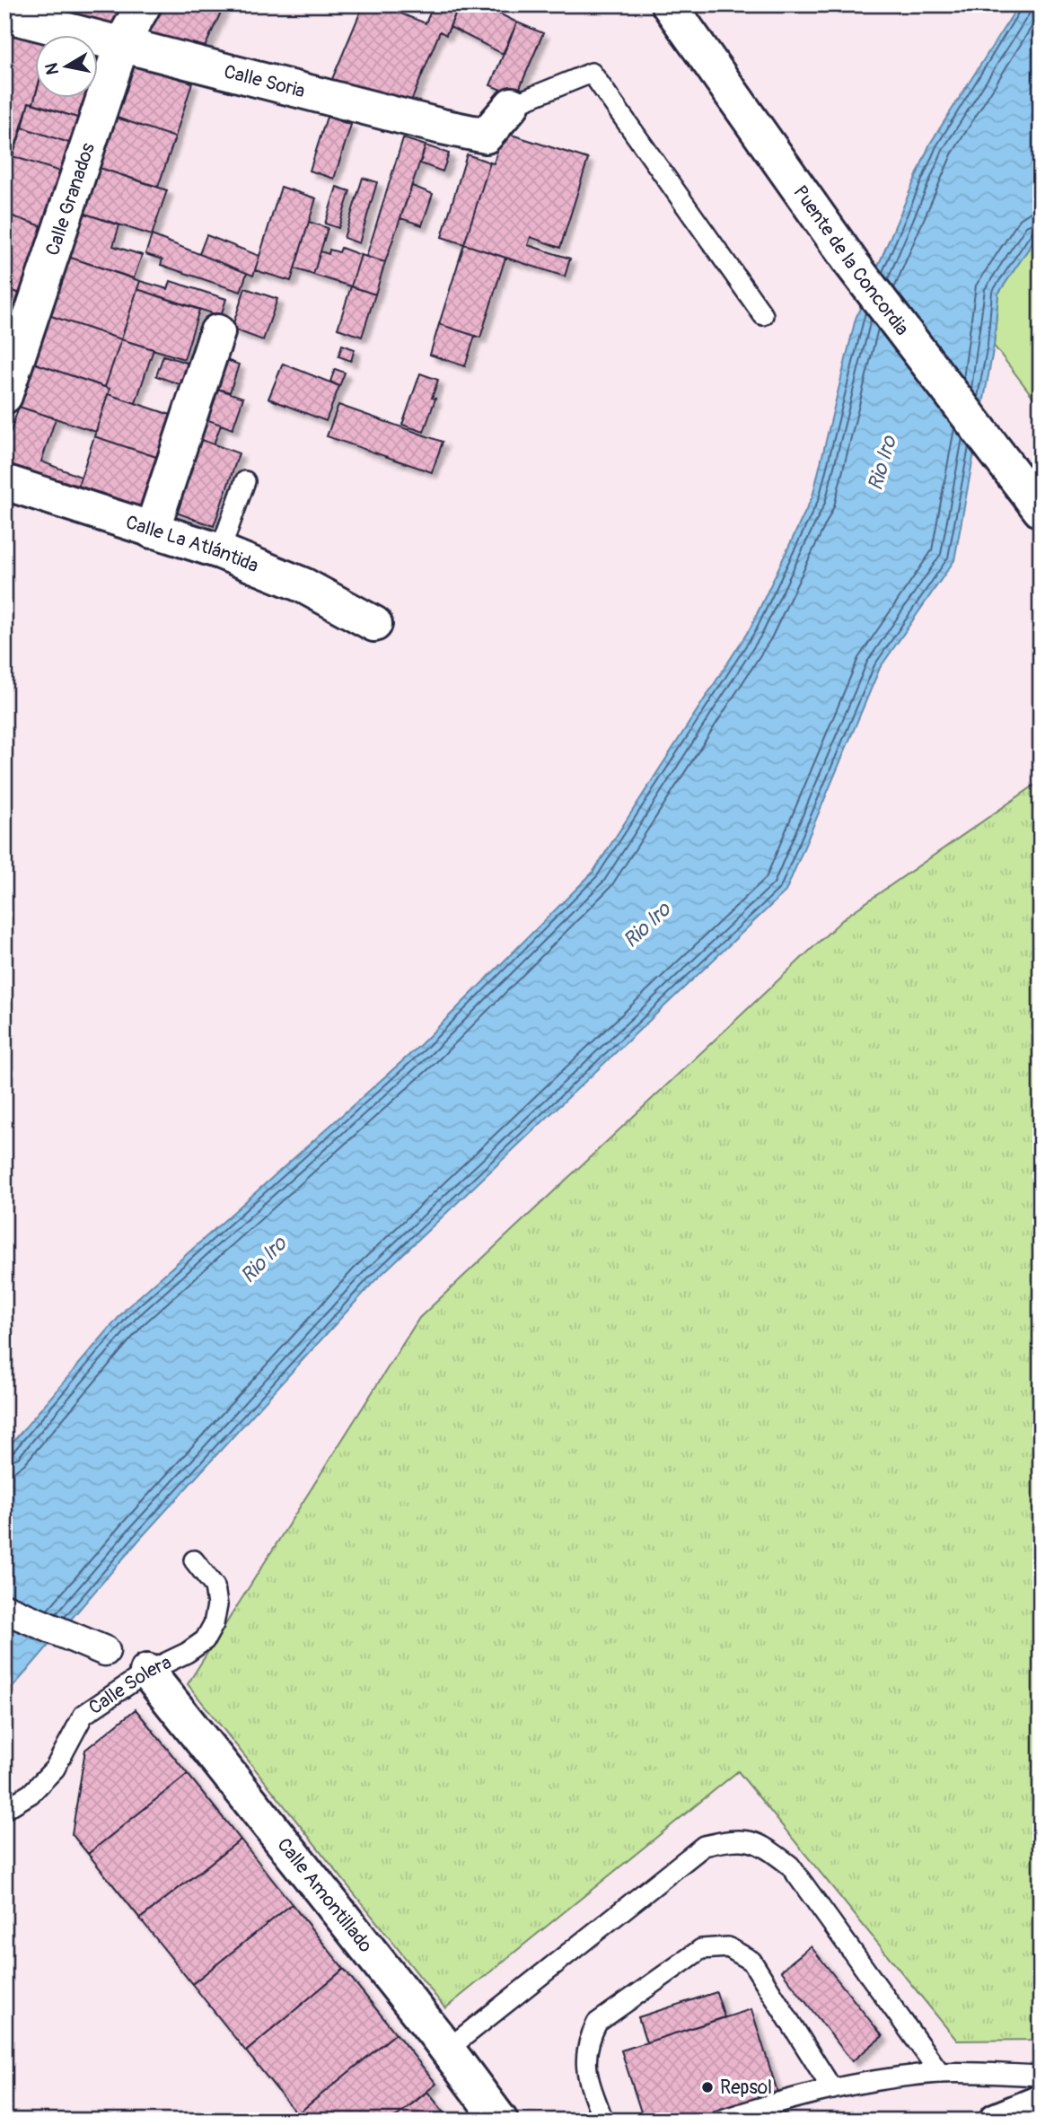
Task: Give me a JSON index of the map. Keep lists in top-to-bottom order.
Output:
{
  "streets": {
    "street": [
      "Calle Soria",
      "Calle Granados",
      "Puente de la Concordia",
      "Calle La Atlántida",
      "Calle Amontillado"
    ],
    "lane": ["Calle Solera"]
  },
  "crossings": [
    ["Calle Soria", "Calle Granados"],
    ["Calle Solera", "Calle Amontillado"]
  ],
  "water": ["Rio Iro"],
  "places": ["Repsol"],
  "north": "left"
}
